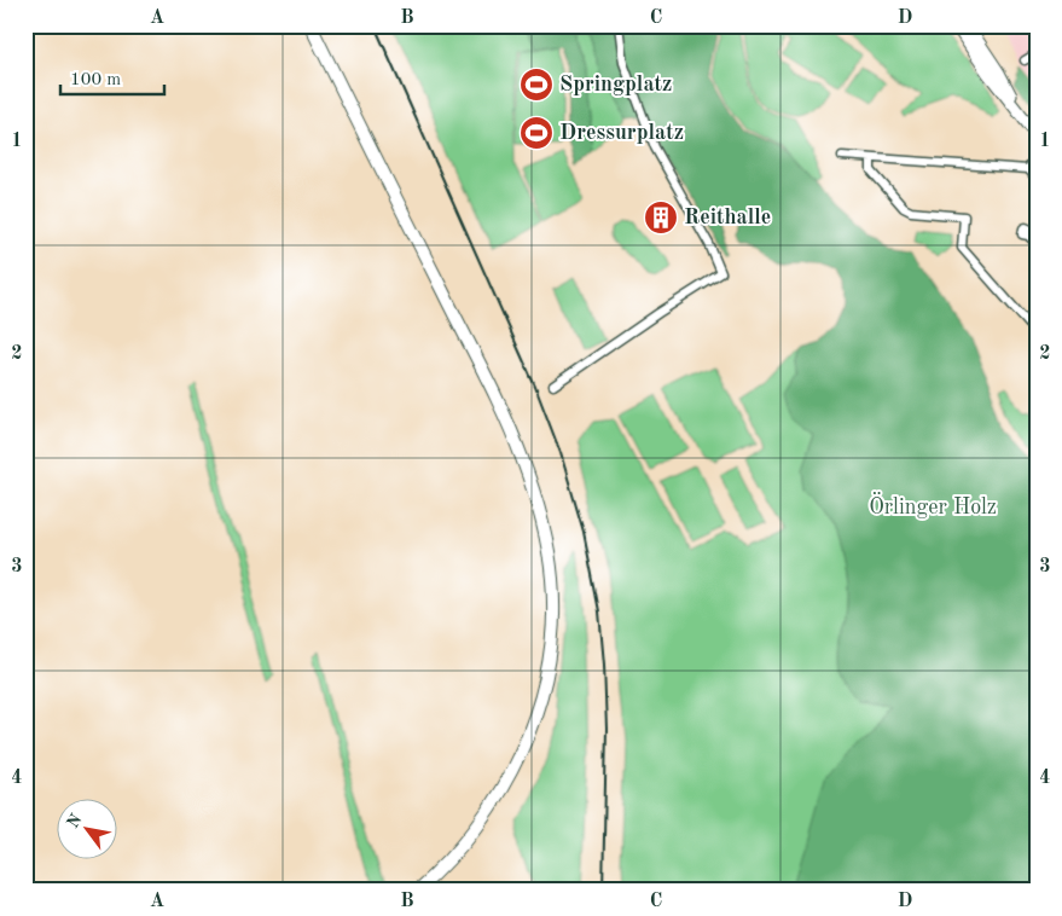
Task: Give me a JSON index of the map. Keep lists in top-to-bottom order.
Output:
{
  "parks": ["Örlinger Holz"],
  "places": {
    "sports": ["Springplatz", "Dressurplatz"],
    "building": ["Reithalle"]
  },
  "scale_bar": "100 m",
  "north": "top left",
  "grid": {
    "columns": [
      "A",
      "B",
      "C",
      "D"
    ],
    "rows": [
      "1",
      "2",
      "3",
      "4"
    ]
  }
}
